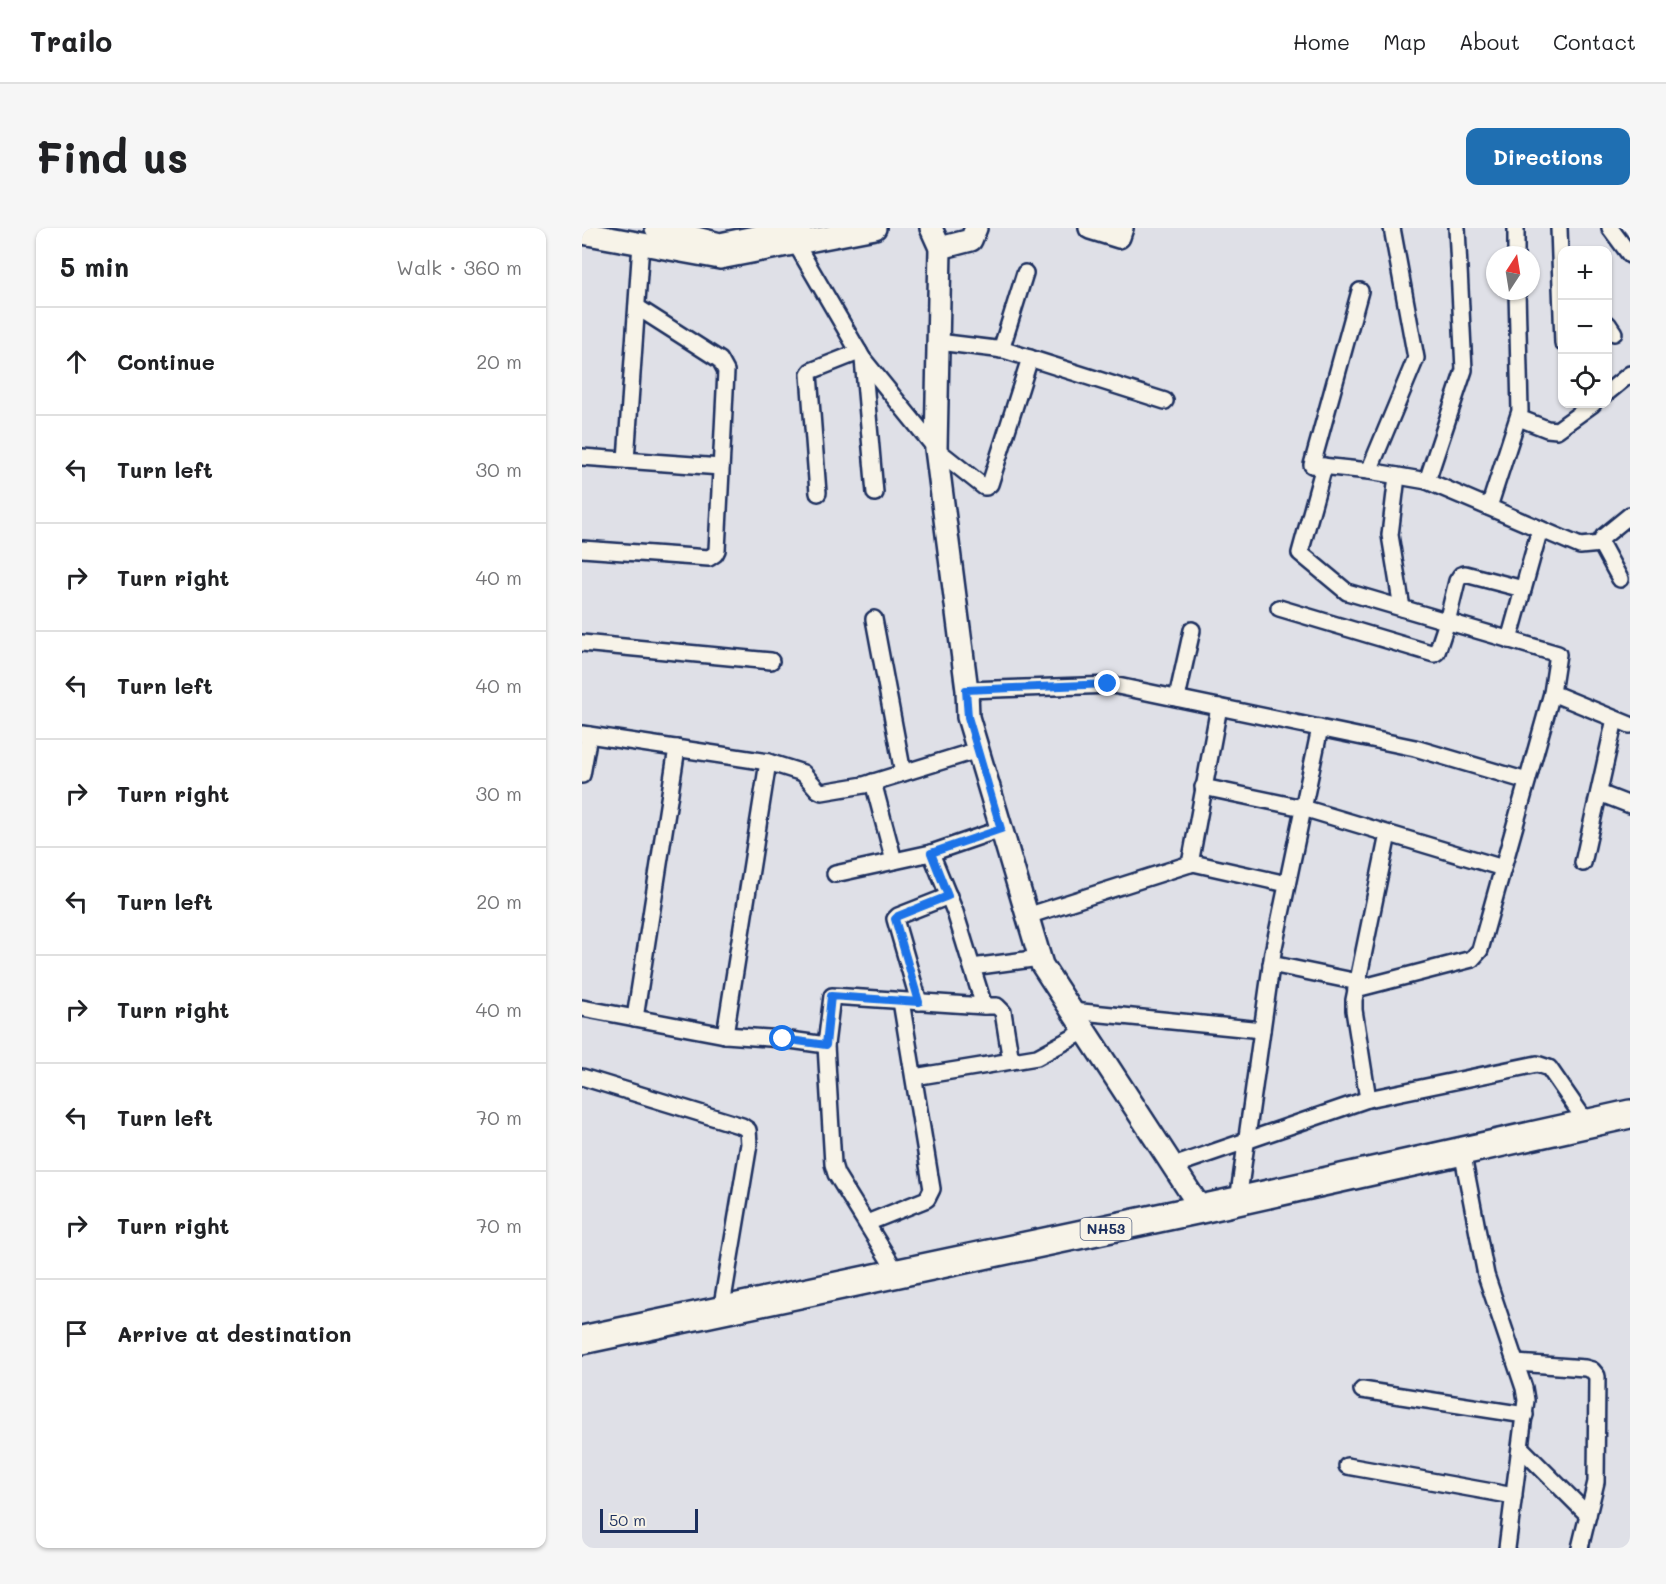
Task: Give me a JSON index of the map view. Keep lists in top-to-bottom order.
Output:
{
  "streets": {
    "highway": ["NH53"]
  },
  "scale_bar": "50 m",
  "north": "top",
  "page": {
    "header": "Trailo",
    "nav": [
      "Home",
      "Map",
      "About",
      "Contact"
    ],
    "buttons": "Directions",
    "title": "Find us",
    "heading": ["5 min", "Walk · 360 m"],
    "map_buttons": ["+", "−"],
    "list": [
      ["Continue", "20 m"],
      ["Turn left", "30 m"],
      ["Turn right", "40 m"],
      ["Turn left", "40 m"],
      ["Turn right", "30 m"],
      ["Turn left", "20 m"],
      ["Turn right", "40 m"],
      ["Turn left", "70 m"],
      ["Turn right", "70 m"],
      "Arrive at destination"
    ],
    "scale": "50 m"
  }
}
